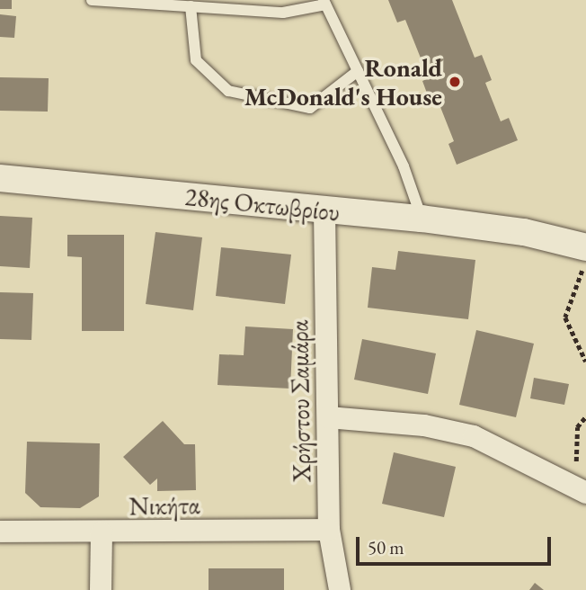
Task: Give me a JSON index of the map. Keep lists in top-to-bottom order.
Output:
{
  "streets": {
    "street": ["28ης Οκτωβρίου", "Χρήστου Σαμάρα", "Νικήτα"]
  },
  "crossings": [
    ["28ης Οκτωβρίου", "Χρήστου Σαμάρα"],
    ["Χρήστου Σαμάρα", "Νικήτα"]
  ],
  "places": ["Ronald McDonald's House"],
  "scale_bar": "50 m"
}
